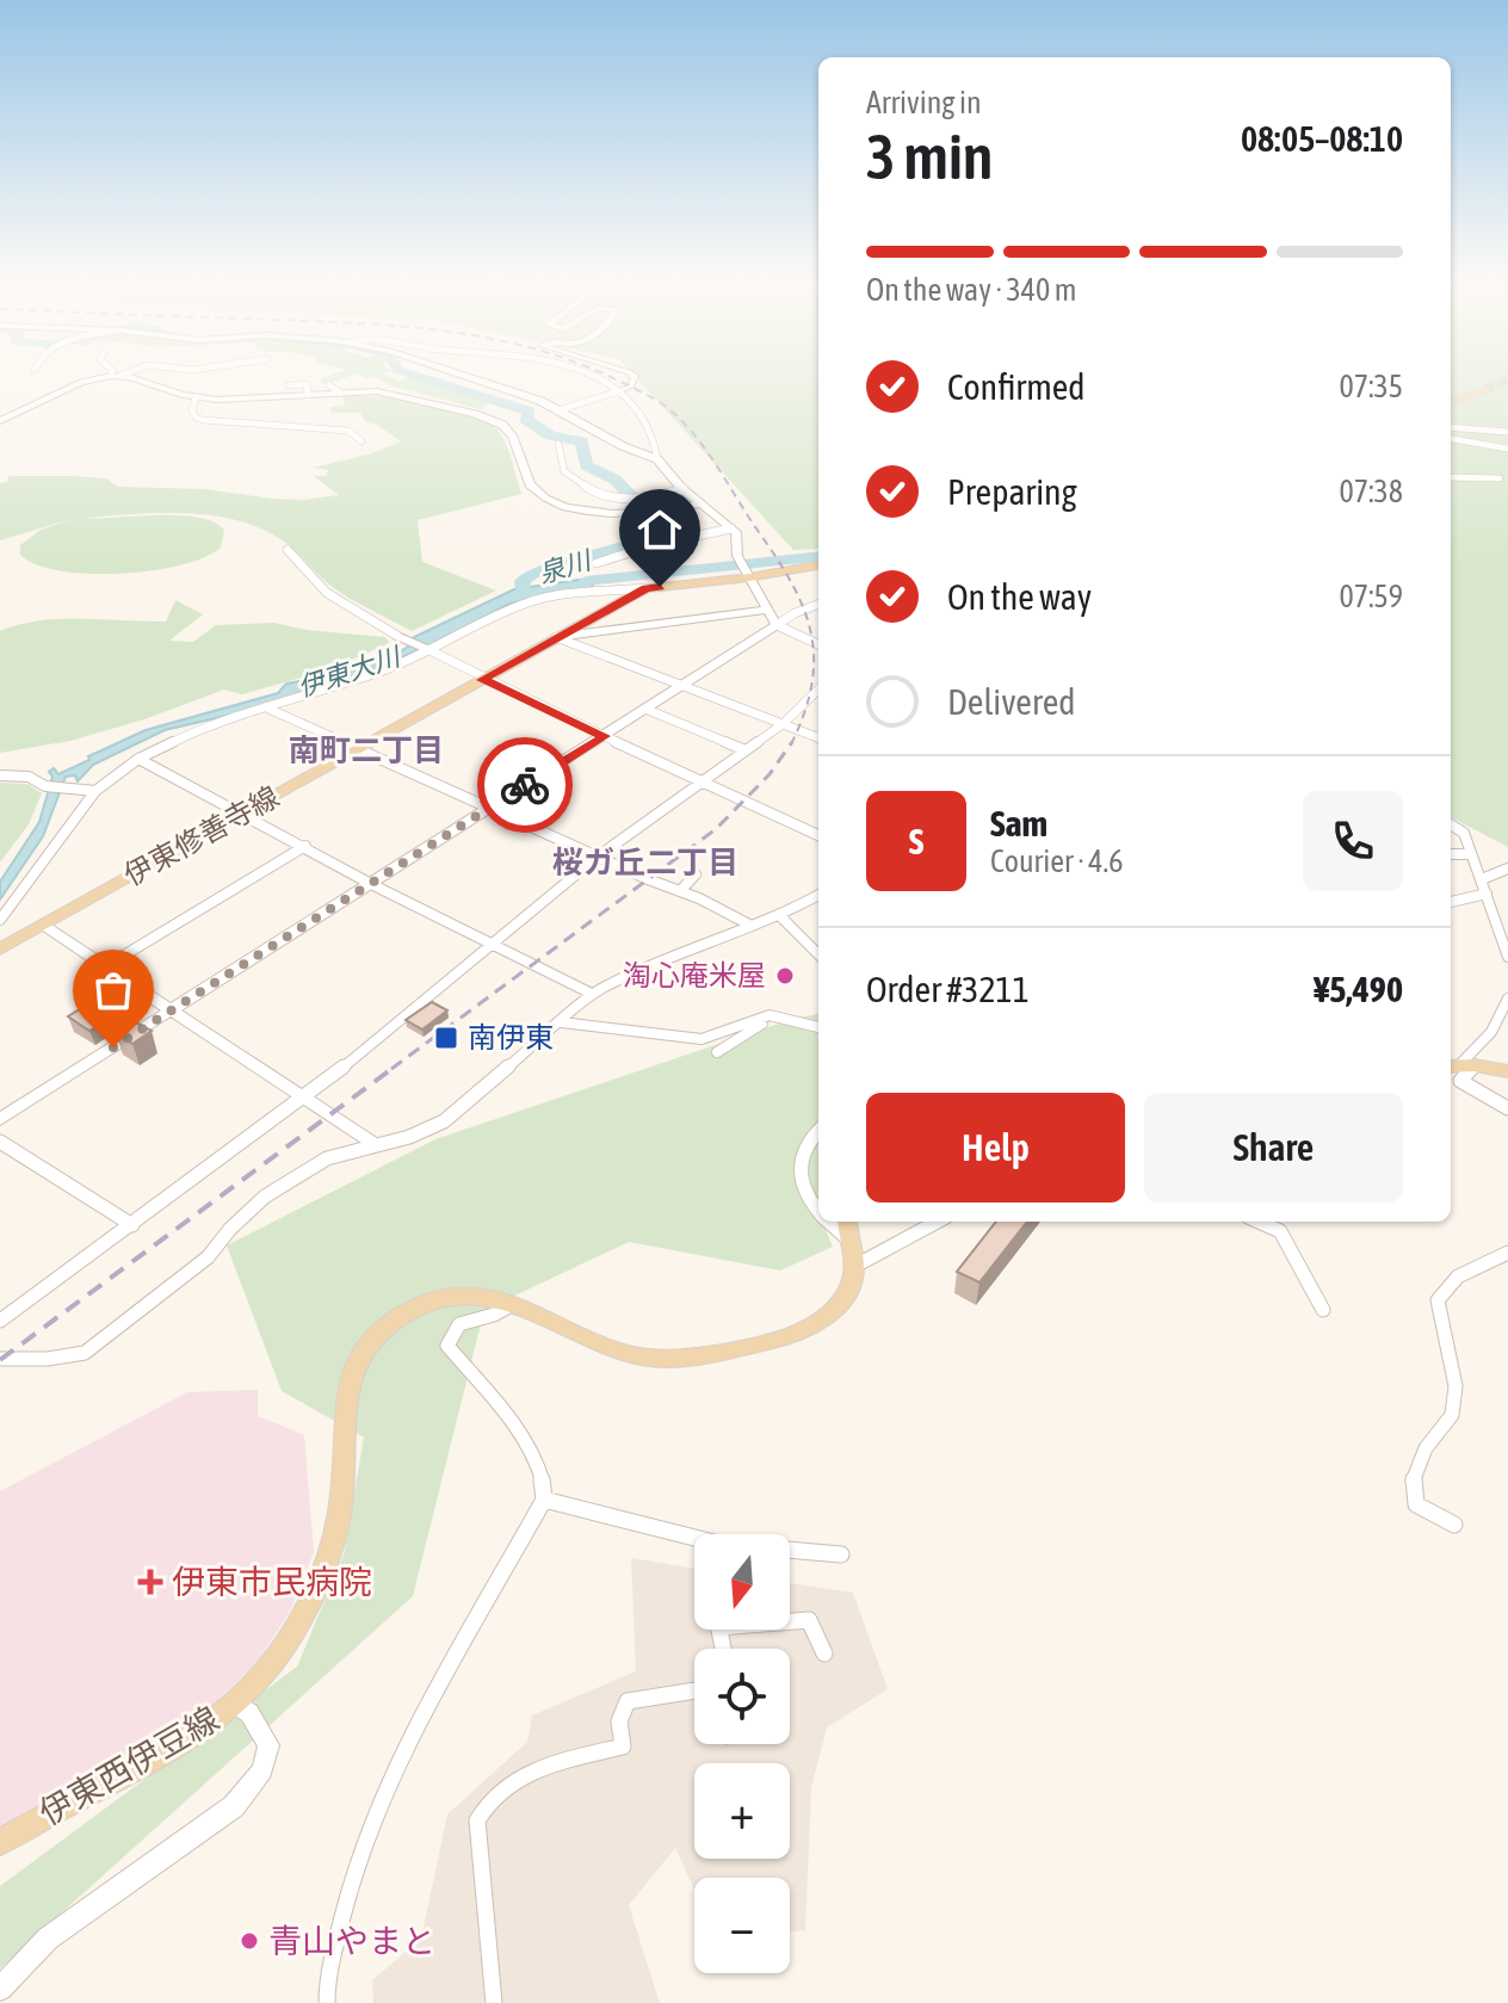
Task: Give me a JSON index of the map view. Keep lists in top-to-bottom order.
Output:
{
  "streets": {
    "main road": ["伊東修善寺線", "伊東西伊豆線"]
  },
  "districts": ["南町二丁目", "桜ガ丘二丁目"],
  "water": ["泉川", "伊東大川"],
  "places": {
    "other": ["淘心庵米屋", "青山やまと"],
    "transit": ["南伊東"],
    "health": ["伊東市民病院"]
  },
  "north": "bottom",
  "page": {
    "heading": ["3 min", "Arriving in", "08:05–08:10"],
    "panel": [
      "Sam",
      "Courier · 4.6",
      "Order #3211",
      "¥5,490"
    ],
    "bar": "On the way · 340 m",
    "list": [
      ["Confirmed", "07:35"],
      ["Preparing", "07:38"],
      ["On the way", "07:59"],
      "Delivered"
    ],
    "round": "S",
    "buttons": ["Help", "Share"],
    "map_buttons": ["+", "−"]
  }
}
